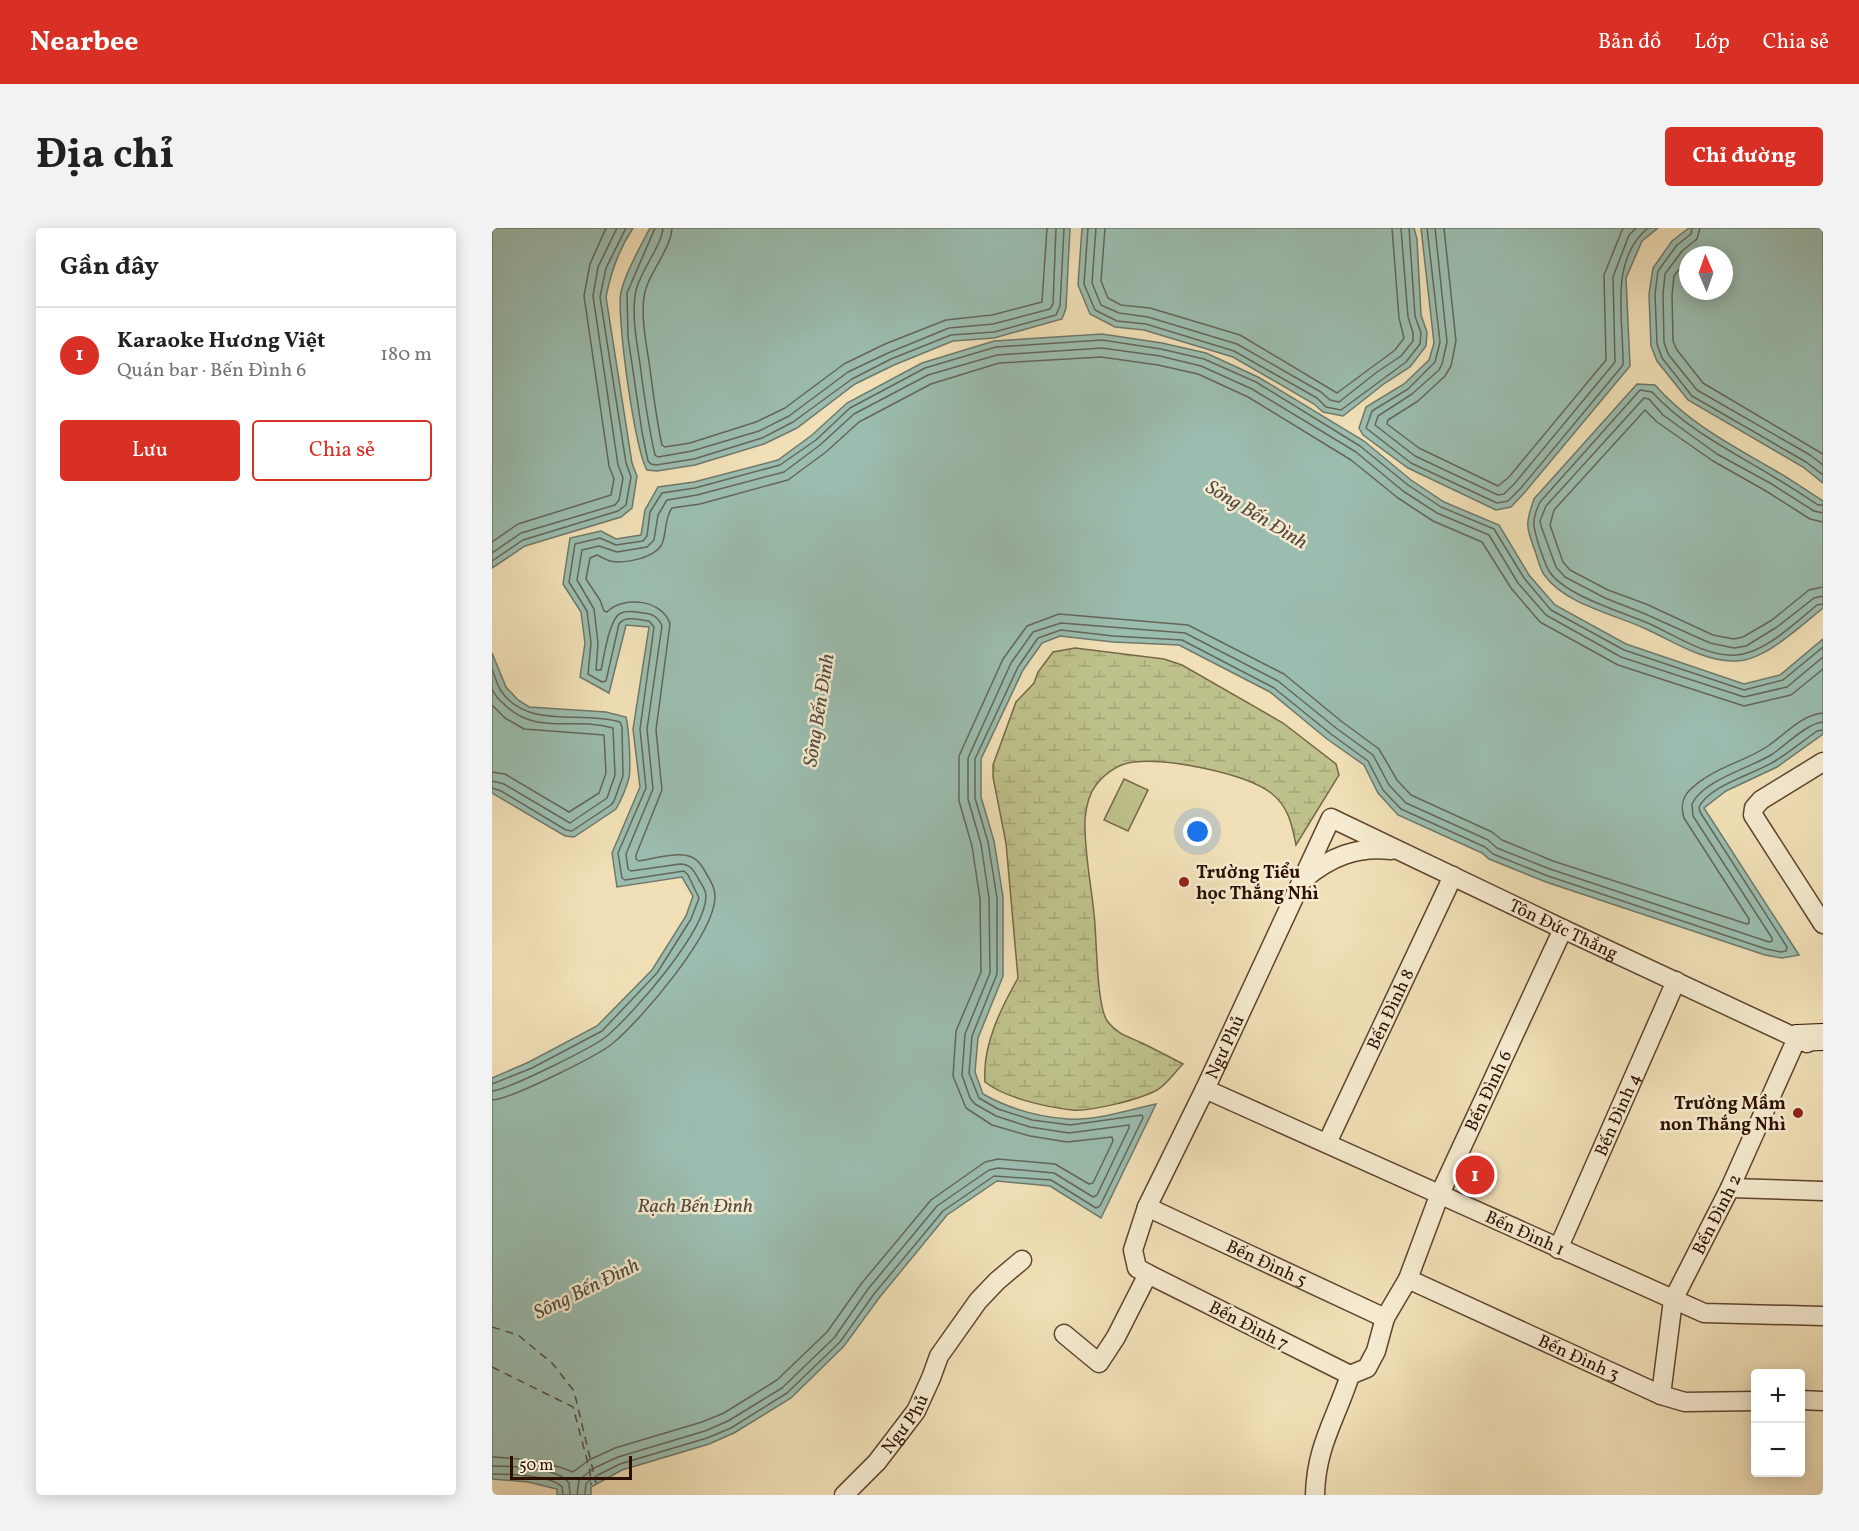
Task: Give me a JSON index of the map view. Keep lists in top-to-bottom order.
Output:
{
  "streets": {
    "street": [
      "Tôn Đức Thắng",
      "Bến Đình 8",
      "Ngư Phủ",
      "Bến Đình 6",
      "Bến Đình 4",
      "Bến Đình 2",
      "Bến Đình 1",
      "Bến Đình 5",
      "Bến Đình 7",
      "Bến Đình 3"
    ]
  },
  "crossings": [
    ["Tôn Đức Thắng", "Bến Đình 8"],
    ["Tôn Đức Thắng", "Ngư Phủ"],
    ["Tôn Đức Thắng", "Bến Đình 6"],
    ["Tôn Đức Thắng", "Bến Đình 4"],
    ["Tôn Đức Thắng", "Bến Đình 2"],
    ["Bến Đình 8", "Bến Đình 1"],
    ["Ngư Phủ", "Bến Đình 1"],
    ["Ngư Phủ", "Bến Đình 5"],
    ["Ngư Phủ", "Bến Đình 7"],
    ["Bến Đình 6", "Bến Đình 1"],
    ["Bến Đình 6", "Bến Đình 5"],
    ["Bến Đình 6", "Bến Đình 7"],
    ["Bến Đình 6", "Bến Đình 3"],
    ["Bến Đình 4", "Bến Đình 1"],
    ["Bến Đình 2", "Bến Đình 1"],
    ["Bến Đình 2", "Bến Đình 3"]
  ],
  "water": ["Sông Bến Đình", "Rạch Bến Đình"],
  "places": ["Trường Tiểu học Thắng Nhì", "Trường Mầm non Thắng Nhì"],
  "scale_bar": "50 m",
  "north": "top",
  "page": {
    "header": "Nearbee",
    "nav": ["Bản đồ", "Lớp", "Chia sẻ"],
    "title": "Địa chỉ",
    "buttons": [
      "Chỉ đường",
      ["Lưu", "Chia sẻ"]
    ],
    "heading": "Gần đây",
    "list": [
      {
        "mark": "1",
        "name": "Karaoke Hương Việt",
        "note": "Quán bar · Bến Đình 6",
        "value": "180 m"
      }
    ],
    "pins": "1",
    "map_buttons": ["+", "−"],
    "scale": "50 m"
  }
}
